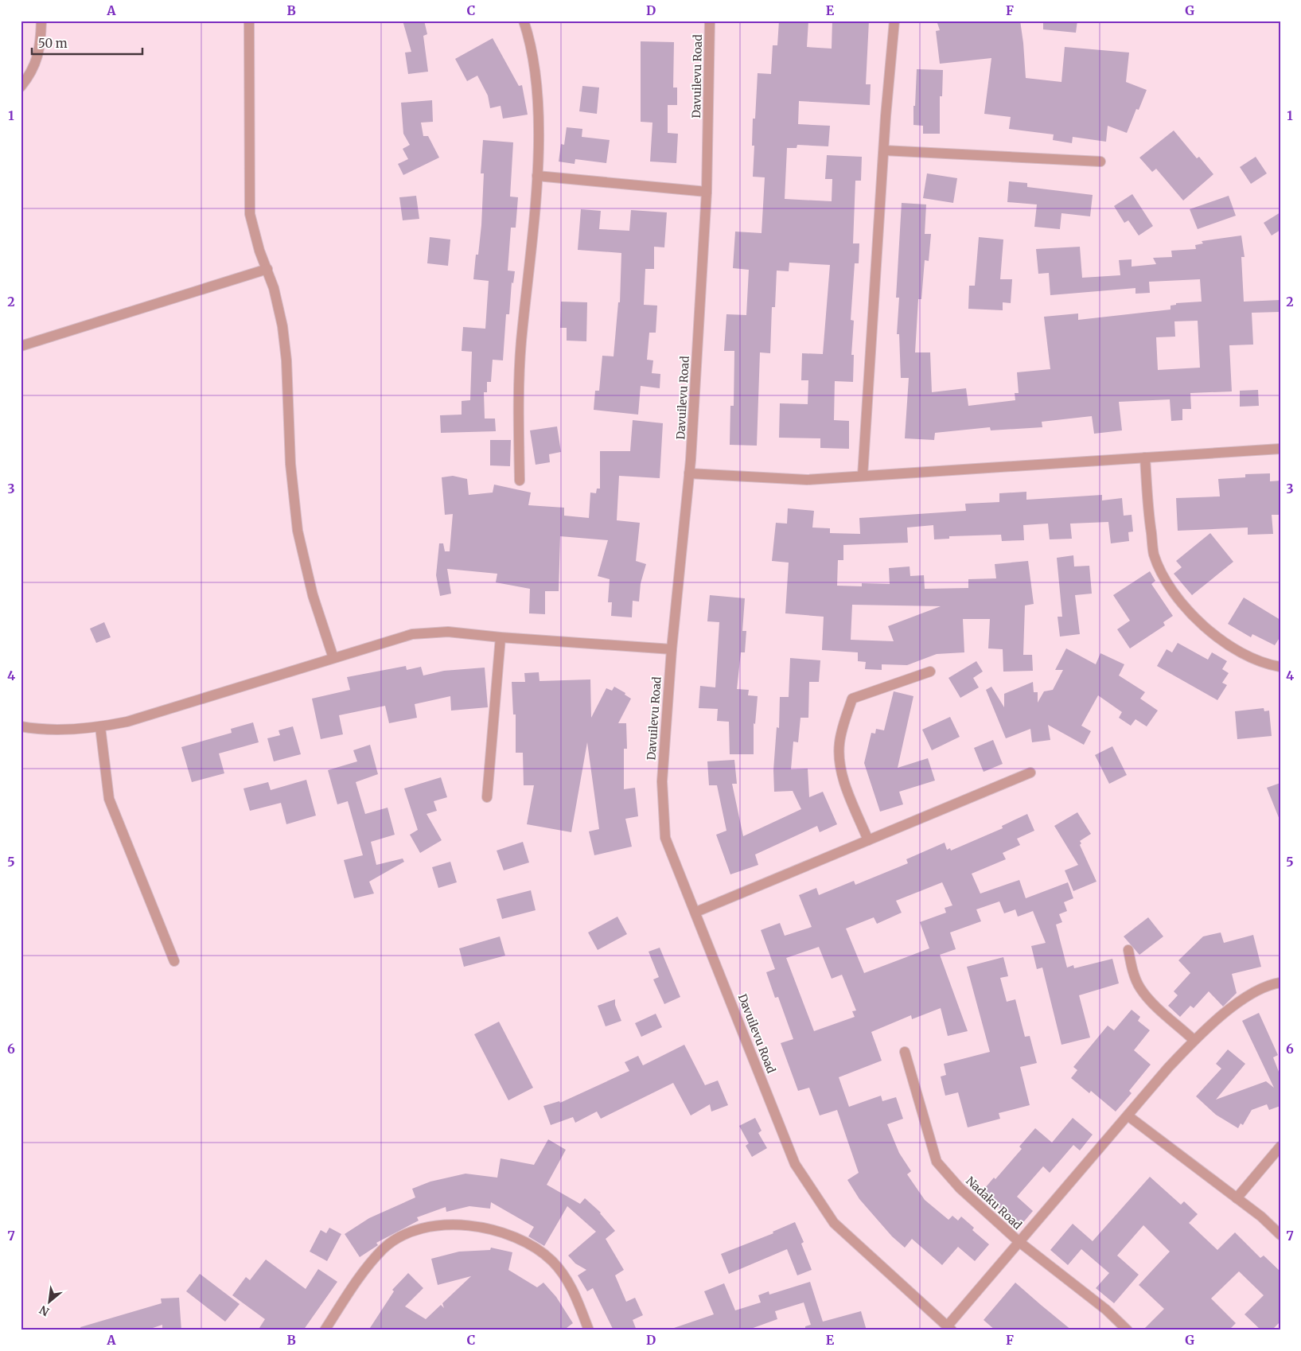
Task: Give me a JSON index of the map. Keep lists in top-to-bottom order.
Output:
{
  "streets": {
    "street": ["Davuilevu Road", "Nadaku Road"]
  },
  "scale_bar": "50 m",
  "north": "bottom left",
  "grid": {
    "columns": [
      "A",
      "B",
      "C",
      "D",
      "E",
      "F",
      "G"
    ],
    "rows": [
      "1",
      "2",
      "3",
      "4",
      "5",
      "6",
      "7"
    ]
  }
}
